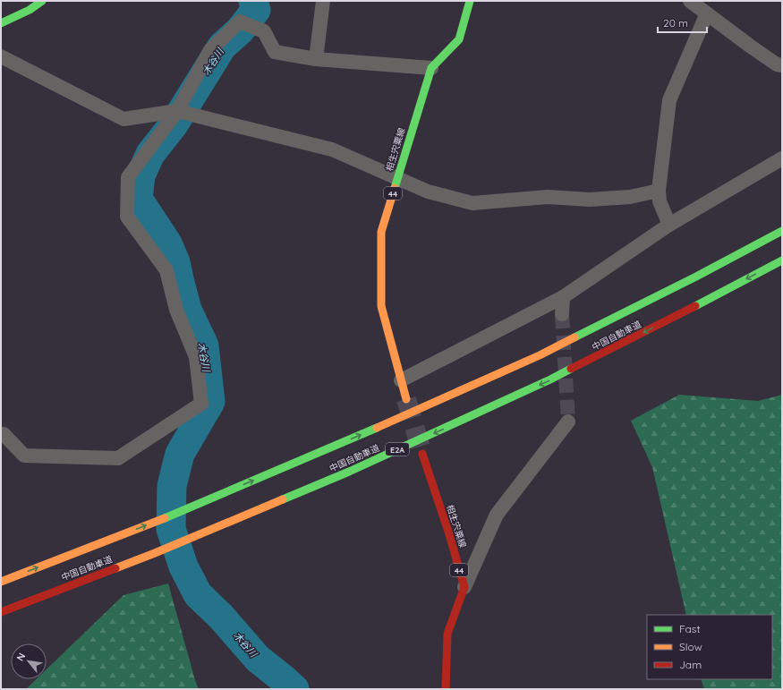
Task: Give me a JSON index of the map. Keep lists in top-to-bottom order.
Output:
{
  "streets": {
    "main road": [
      "相生宍粟線",
      "44",
      "中国自動車道",
      "E2A"
    ]
  },
  "crossings": [
    ["相生宍粟線", "44"]
  ],
  "water": ["木谷川"],
  "legend": ["Fast", "Slow", "Jam"],
  "scale_bar": "20 m",
  "north": "top left"
}
